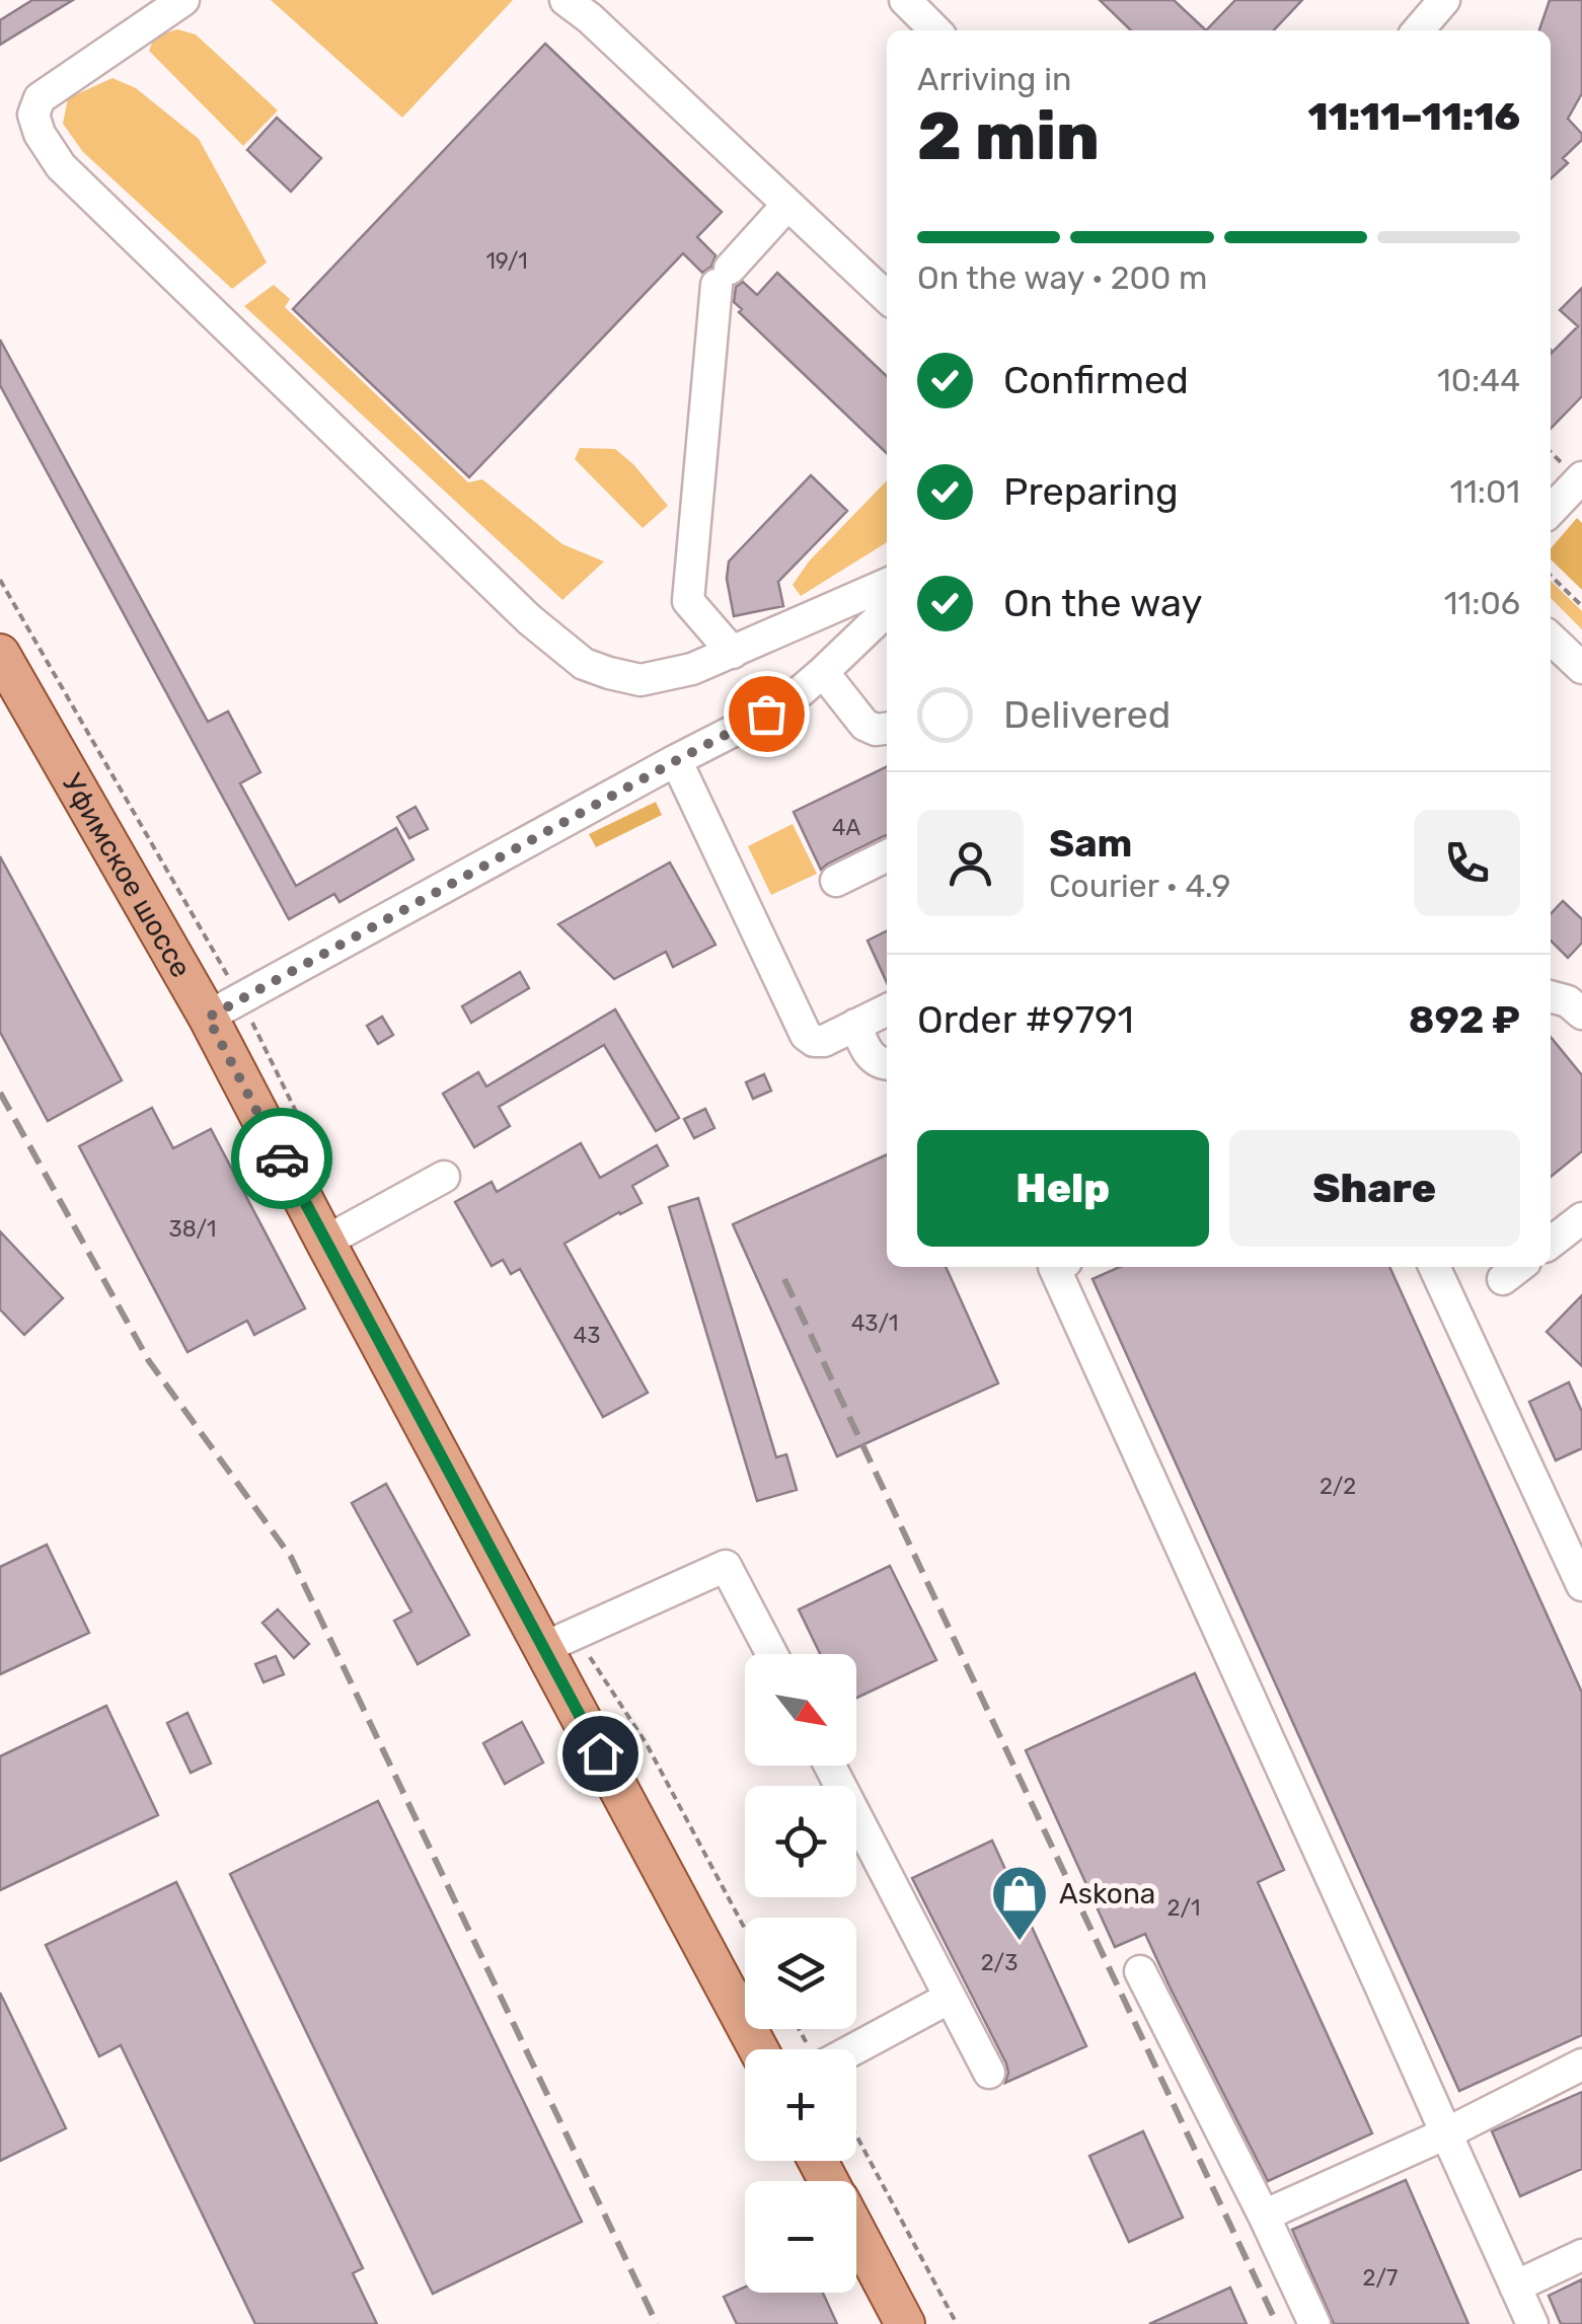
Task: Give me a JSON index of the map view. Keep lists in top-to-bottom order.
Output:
{
  "streets": {
    "main road": ["Уфимское шоссе"]
  },
  "places": {
    "shop": ["Askona"]
  },
  "house_numbers": [
    "19/1",
    "4А",
    "38/1",
    "43/1",
    "43",
    "2/2",
    "2/1",
    "2/3",
    "2/7"
  ],
  "north": "bottom right",
  "page": {
    "heading": ["2 min", "Arriving in", "11:11–11:16"],
    "panel": [
      "Sam",
      "Courier · 4.9",
      "Order #9791",
      "892 ₽"
    ],
    "bar": "On the way · 200 m",
    "list": [
      ["Confirmed", "10:44"],
      ["Preparing", "11:01"],
      ["On the way", "11:06"],
      "Delivered"
    ],
    "buttons": ["Help", "Share"],
    "map_buttons": ["+", "−"]
  }
}
